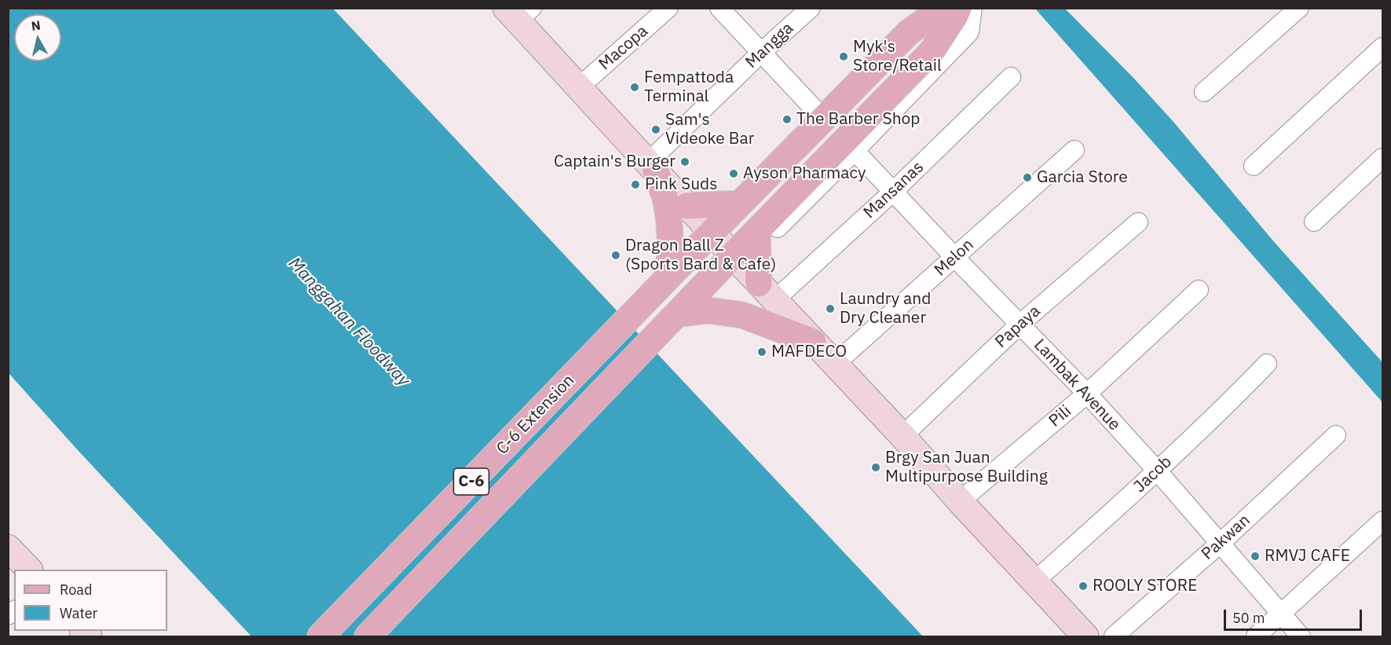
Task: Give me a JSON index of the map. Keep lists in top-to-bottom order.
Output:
{
  "streets": {
    "main road": ["C-6 Extension", "C-6"],
    "street": [
      "Mangga",
      "Macopa",
      "Mansanas",
      "Melon",
      "Papaya",
      "Lambak Avenue",
      "Pili",
      "Jacob",
      "Pakwan"
    ]
  },
  "crossings": [
    ["Mansanas", "Lambak Avenue"],
    ["Melon", "Lambak Avenue"],
    ["Papaya", "Lambak Avenue"],
    ["Lambak Avenue", "Pili"],
    ["Lambak Avenue", "Jacob"],
    ["Lambak Avenue", "C-6"],
    ["Lambak Avenue", "Pakwan"],
    ["C-6 Extension", "C-6"]
  ],
  "water": ["Manggahan Floodway"],
  "places": [
    "Myk's Store/Retail",
    "Fempattoda Terminal",
    "The Barber Shop",
    "Sam's Videoke Bar",
    "Captain's Burger",
    "Ayson Pharmacy",
    "Garcia Store",
    "Pink Suds",
    "Dragon Ball Z (Sports Bard & Cafe)",
    "Laundry and Dry Cleaner",
    "MAFDECO",
    "Brgy San Juan Multipurpose Building",
    "RMVJ CAFE",
    "ROOLY STORE"
  ],
  "legend": ["Road", "Water"],
  "scale_bar": "50 m",
  "north": "top"
}
